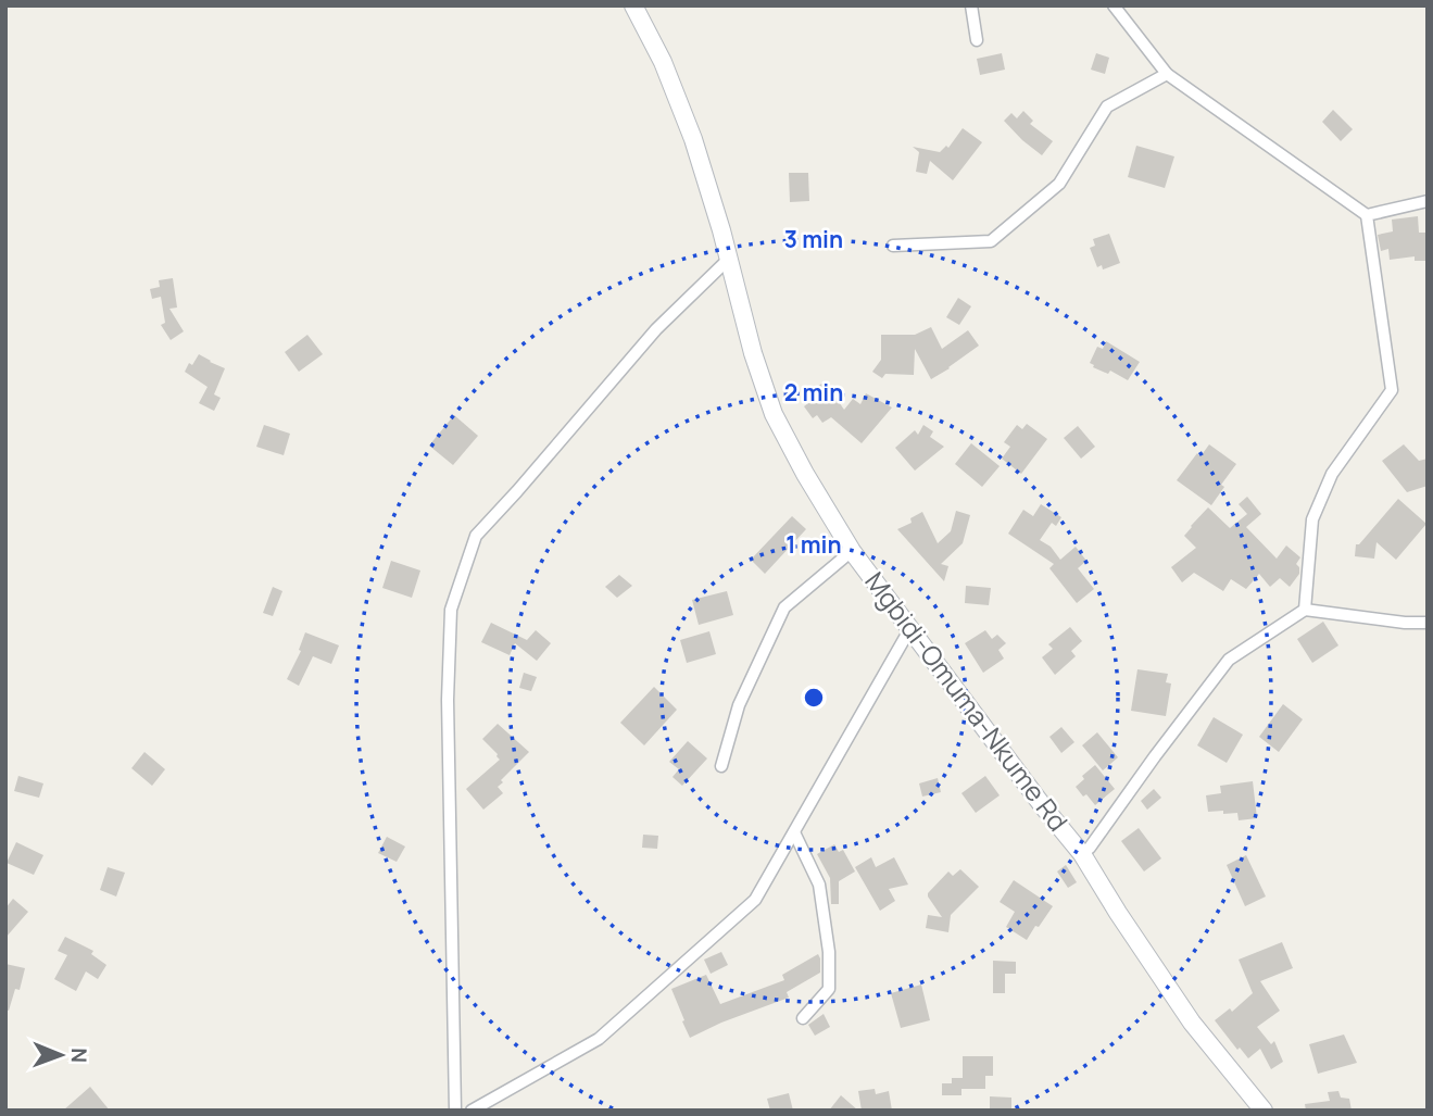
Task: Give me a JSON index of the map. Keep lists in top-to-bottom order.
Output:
{
  "streets": {
    "street": ["Mgbidi-Omuma-Nkume Rd"]
  },
  "north": "right",
  "rings": ["3 min", "2 min", "1 min"]
}
